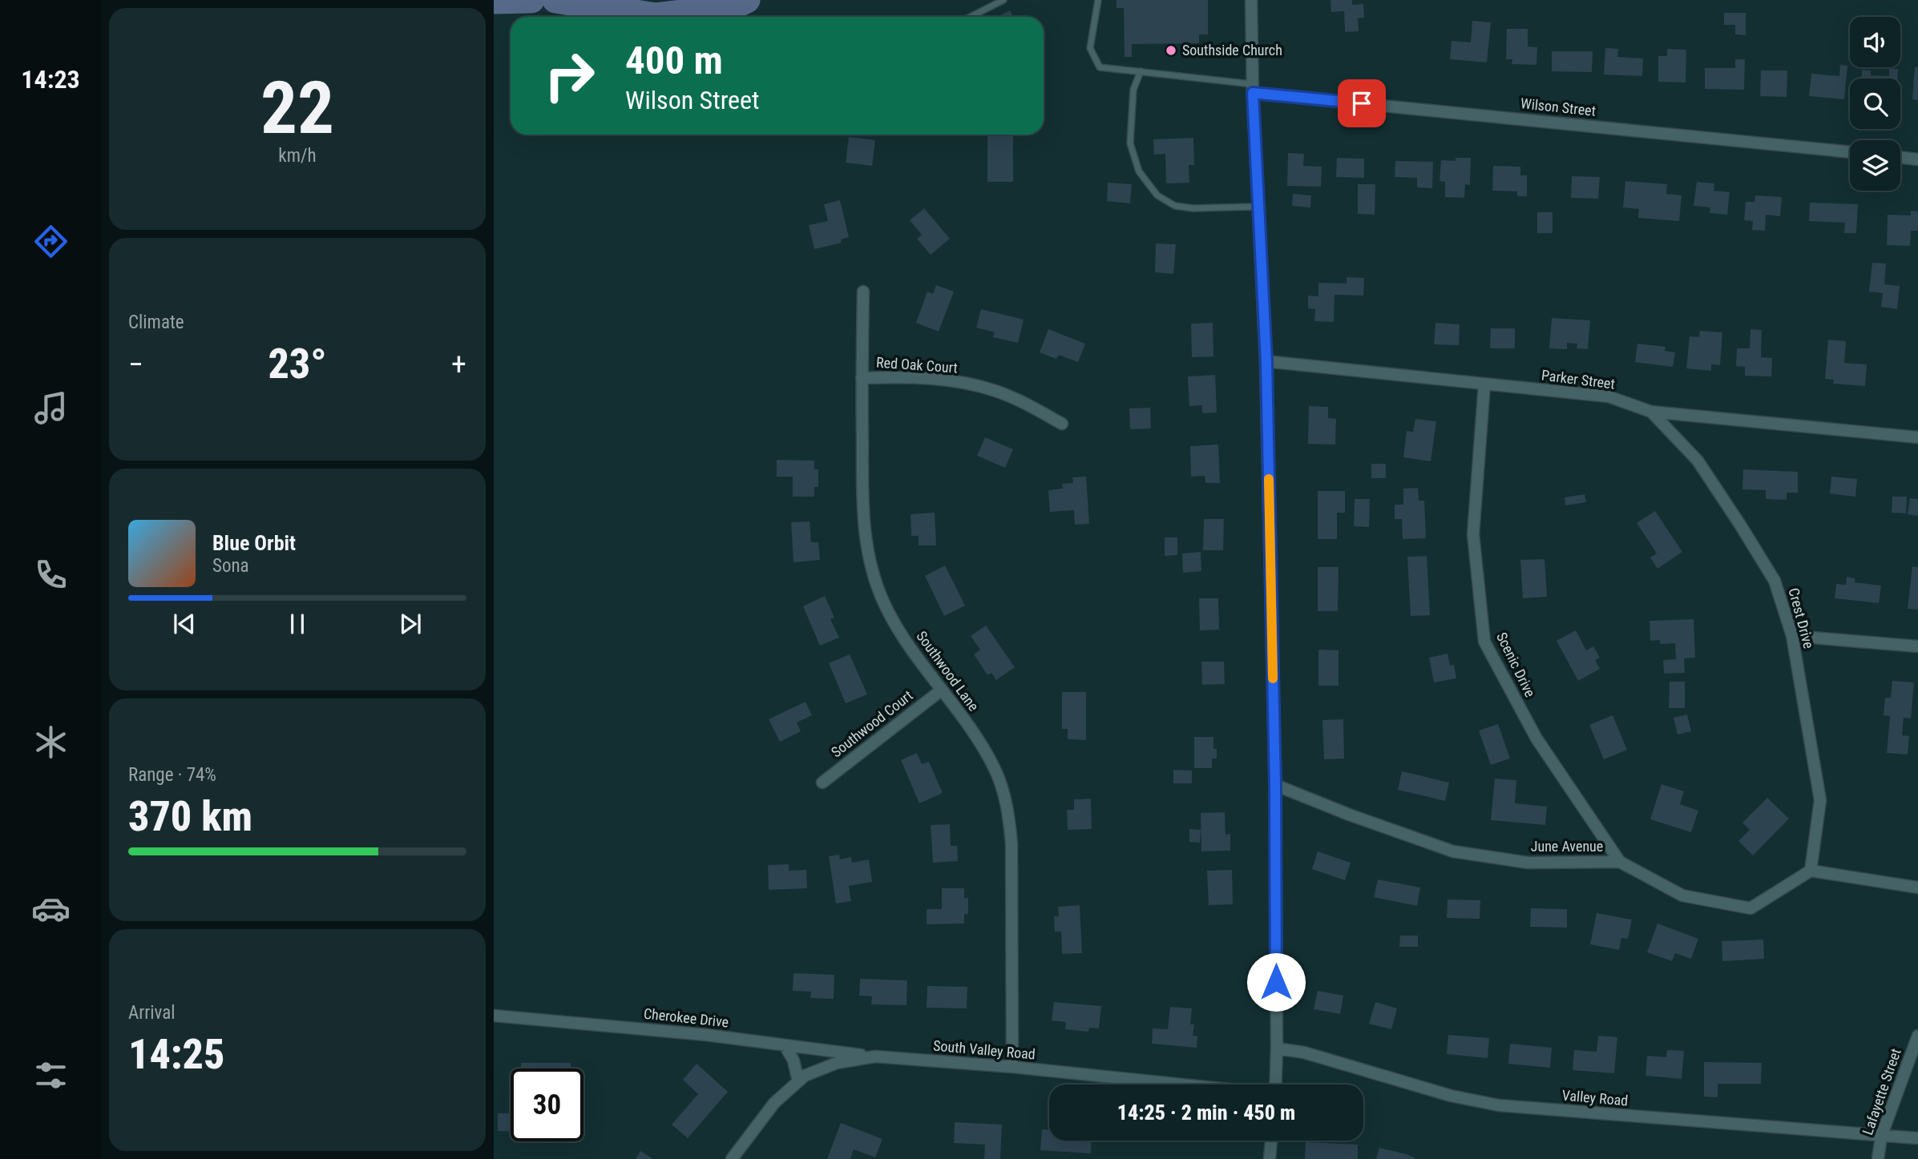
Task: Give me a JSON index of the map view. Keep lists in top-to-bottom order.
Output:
{
  "streets": {
    "street": [
      "Wilson Street",
      "Red Oak Court",
      "Parker Street",
      "Crest Drive",
      "Scenic Drive",
      "Southwood Lane",
      "Southwood Court",
      "June Avenue",
      "Cherokee Drive",
      "South Valley Road",
      "Lafayette Street",
      "Valley Road"
    ]
  },
  "crossings": [
    ["Red Oak Court", "Southwood Lane"],
    ["Parker Street", "Crest Drive"],
    ["Parker Street", "Scenic Drive"],
    ["Crest Drive", "June Avenue"],
    ["Scenic Drive", "June Avenue"],
    ["Southwood Lane", "Southwood Court"],
    ["Southwood Lane", "South Valley Road"],
    ["Cherokee Drive", "South Valley Road"],
    ["Lafayette Street", "Valley Road"]
  ],
  "places": ["Southside Church"],
  "page": {
    "tabs": "14:23",
    "tile": [
      ["22", "km/h"],
      "Climate",
      ["Range · 74%", "370 km"],
      ["Arrival", "14:25"]
    ],
    "turn": ["400 m", "Wilson Street"],
    "heat": ["−", "23°", "+"],
    "song": ["Blue Orbit", "Sona"],
    "limit": "30",
    "trip": "14:25 · 2 min · 450 m"
  }
}
